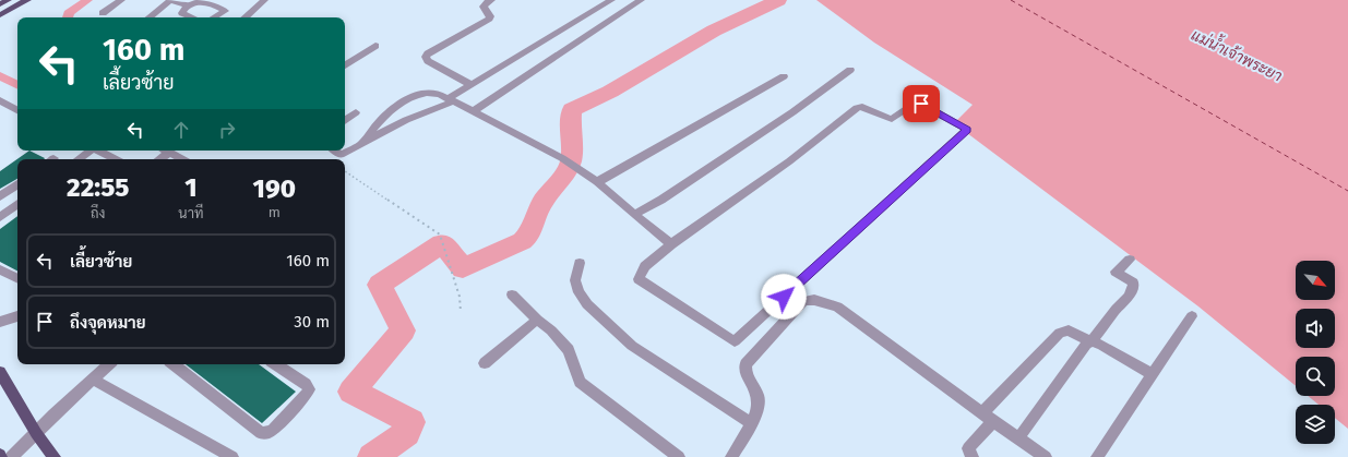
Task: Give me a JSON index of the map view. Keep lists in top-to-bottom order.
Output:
{
  "water": ["แม่น้ำเจ้าพระยา"],
  "north": "bottom right",
  "page": {
    "turn": ["160 m", "เลี้ยวซ้าย"],
    "eta": [
      "22:55",
      "ถึง",
      "1",
      "นาที",
      "190",
      "m"
    ],
    "list": [
      {
        "name": "เลี้ยวซ้าย",
        "value": "160 m"
      },
      {
        "name": "ถึงจุดหมาย",
        "value": "30 m"
      }
    ]
  }
}
